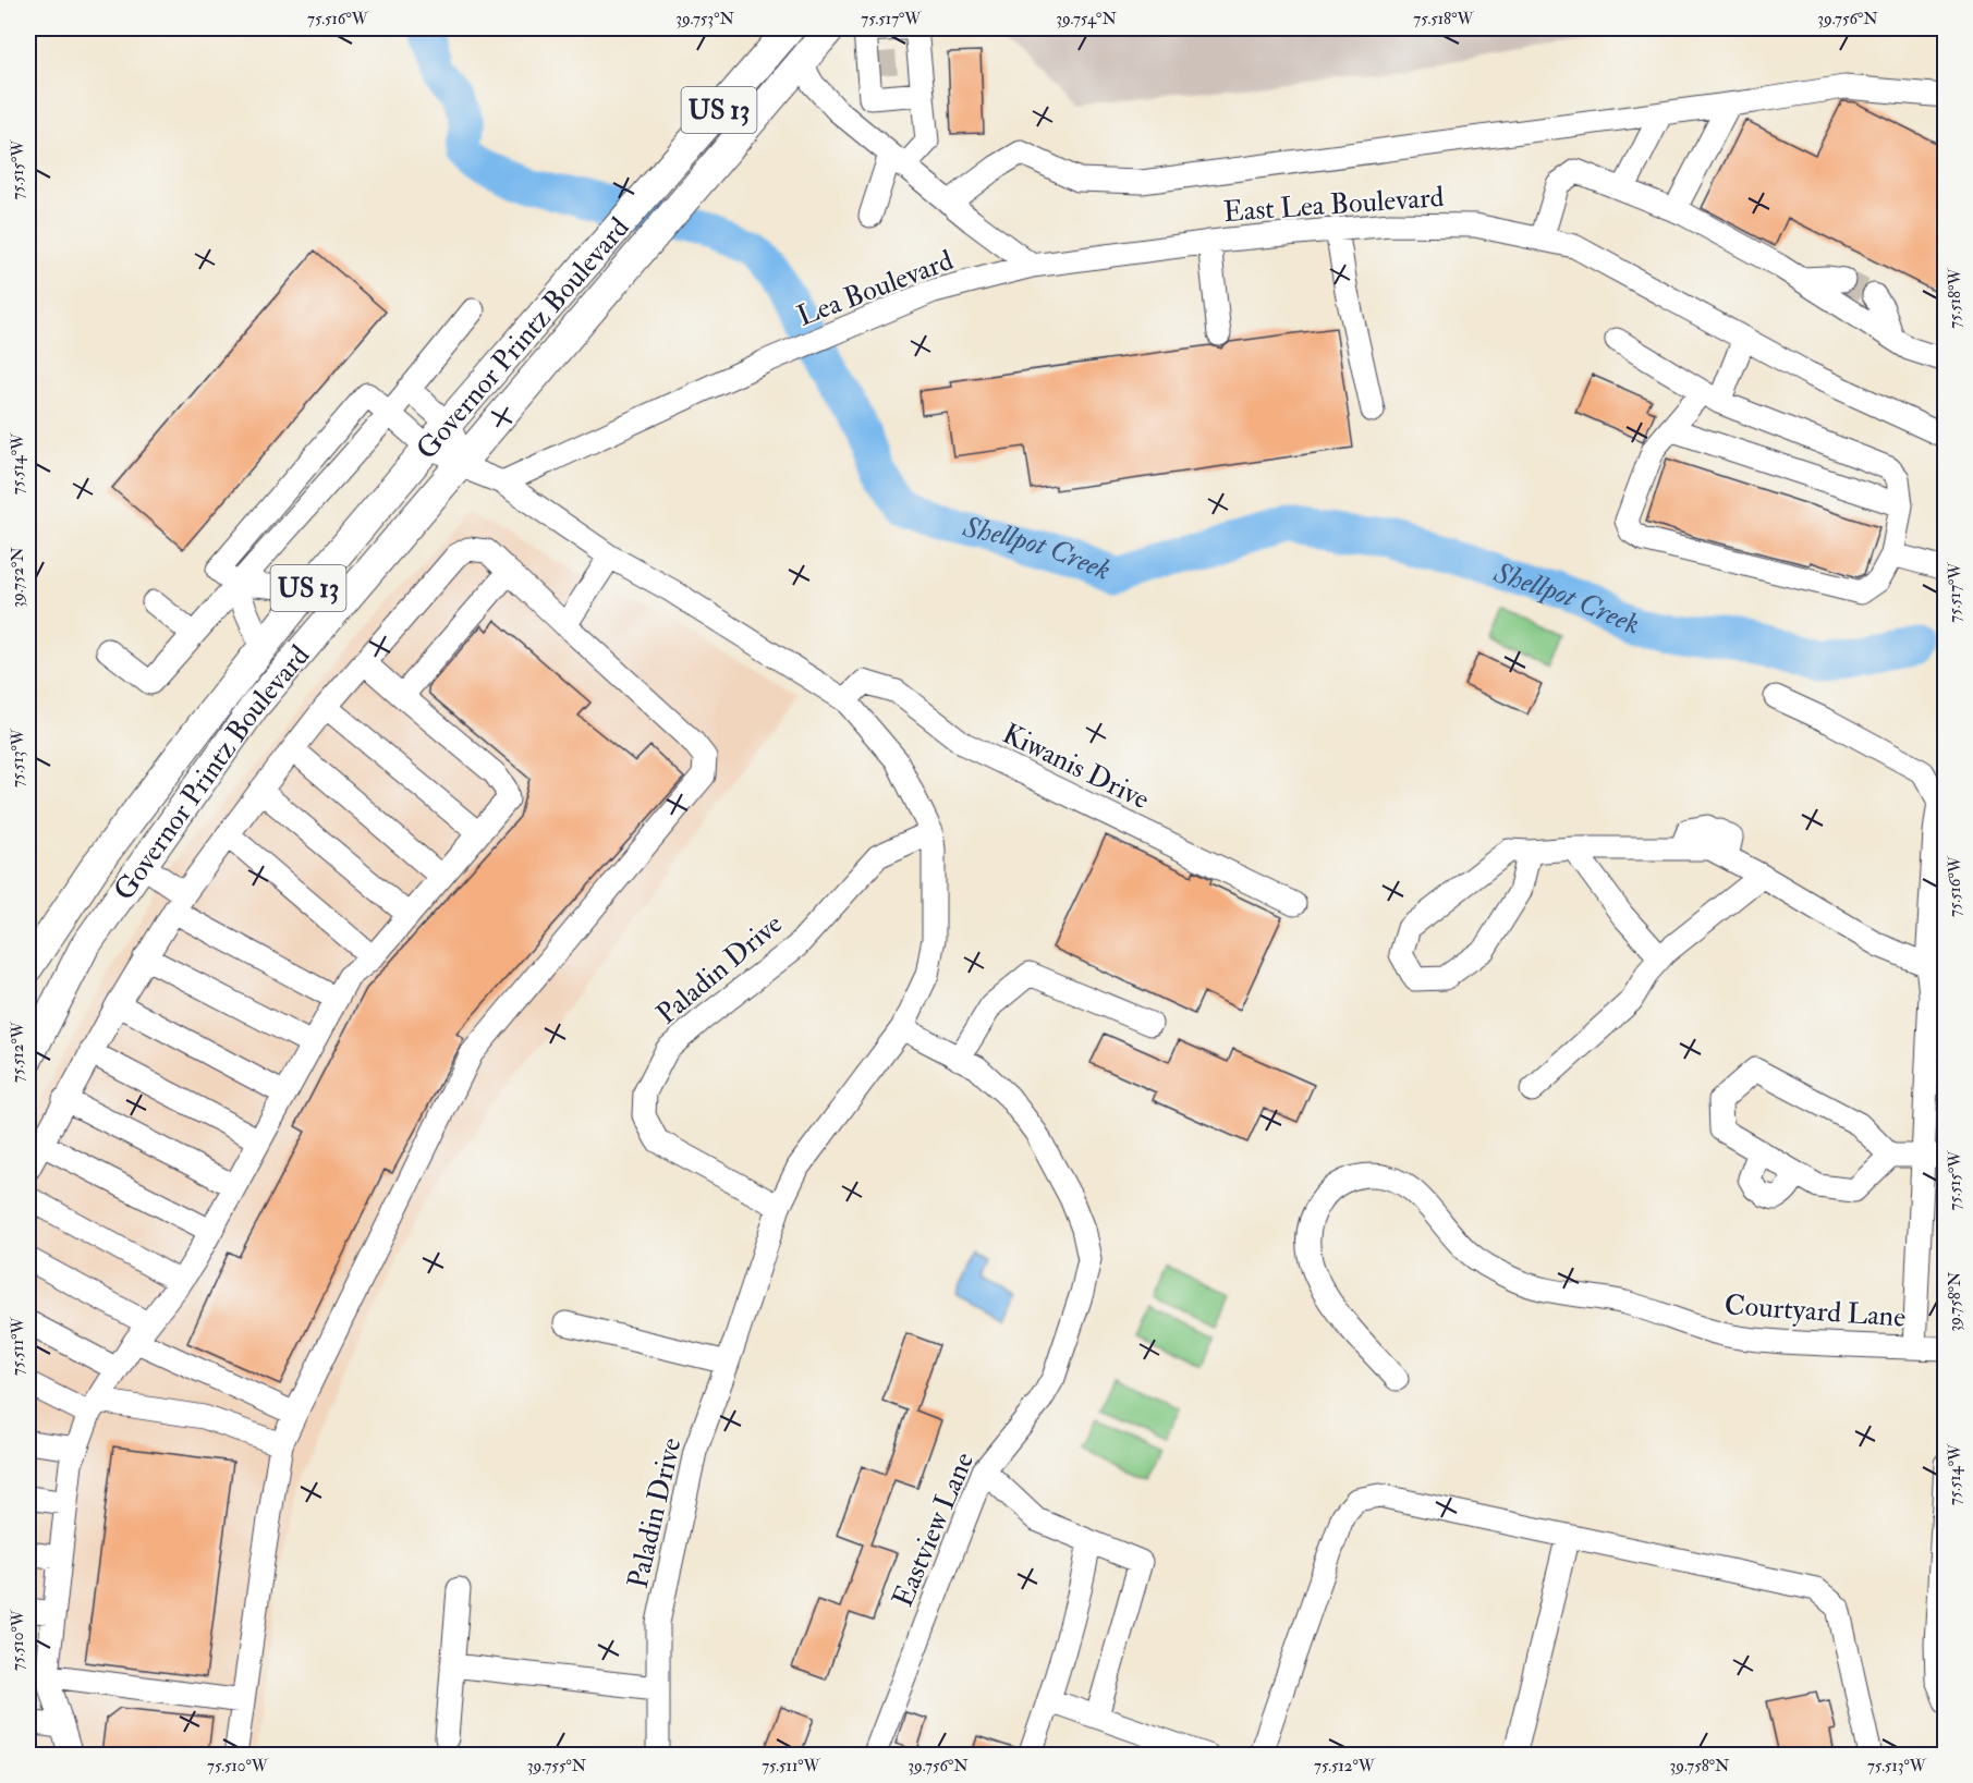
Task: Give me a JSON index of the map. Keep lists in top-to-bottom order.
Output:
{
  "streets": {
    "main road": ["US 13", "Governor Printz Boulevard"],
    "street": [
      "East Lea Boulevard",
      "Lea Boulevard",
      "Kiwanis Drive",
      "Paladin Drive",
      "Courtyard Lane",
      "Eastview Lane"
    ]
  },
  "crossings": [
    ["East Lea Boulevard", "Lea Boulevard"],
    ["Lea Boulevard", "Governor Printz Boulevard"],
    ["Lea Boulevard", "Paladin Drive"],
    ["Kiwanis Drive", "Paladin Drive"],
    ["Paladin Drive", "Eastview Lane"]
  ],
  "water": ["Shellpot Creek"],
  "coordinates": [
    "75.516°W",
    "39.753°N",
    "75.517°W",
    "39.754°N",
    "75.518°W",
    "39.756°N",
    "75.515°W",
    "75.514°W",
    "39.752°N",
    "75.513°W",
    "75.512°W",
    "39.758°N",
    "75.511°W",
    "75.510°W",
    "39.755°N"
  ]
}
